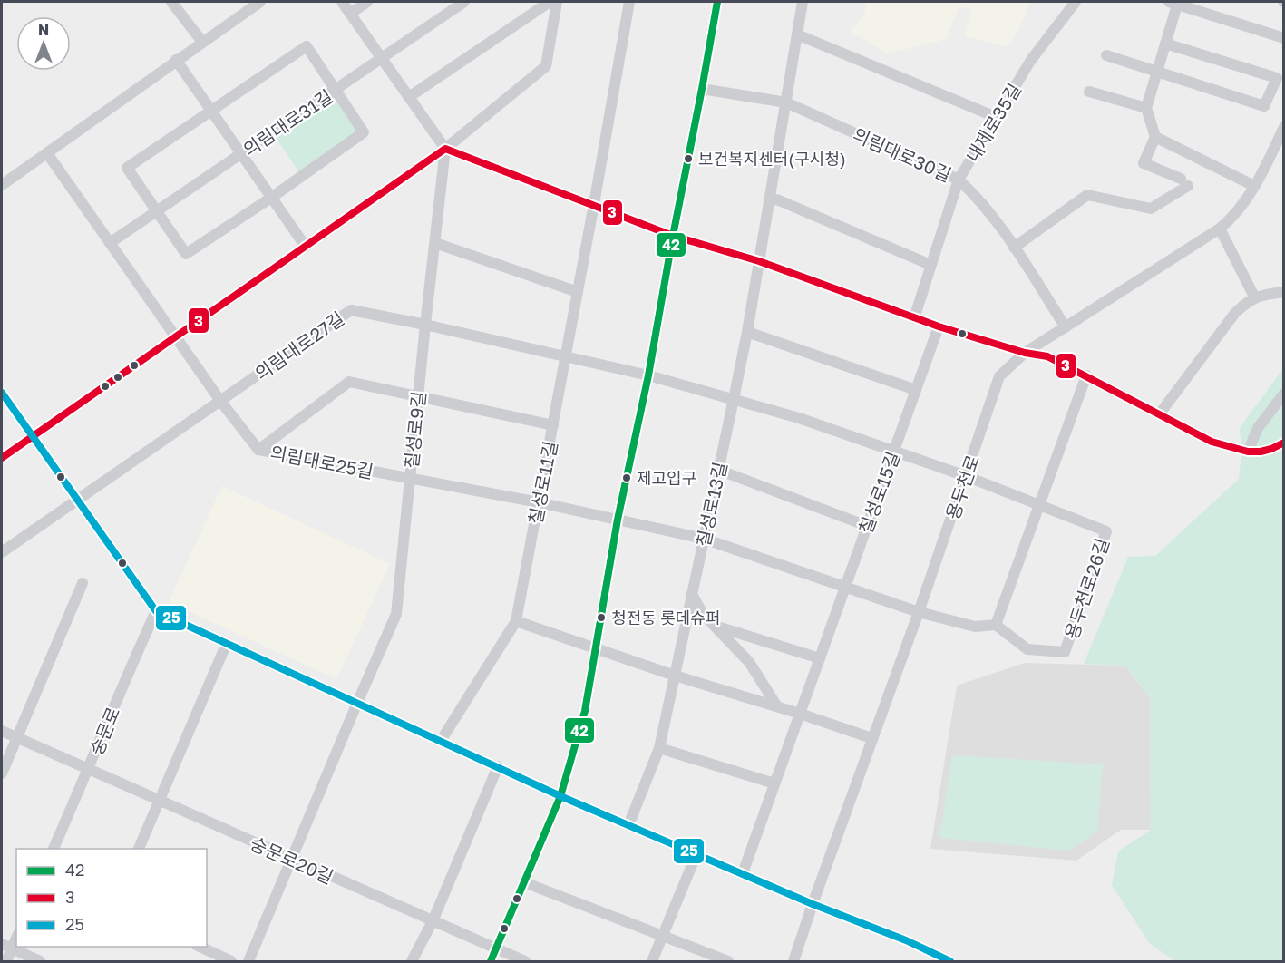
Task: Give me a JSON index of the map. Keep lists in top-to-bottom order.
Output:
{
  "streets": {
    "street": [
      "의림대로31길",
      "내제로35길",
      "의림대로30길",
      "의림대로27길",
      "칠성로9길",
      "의림대로25길",
      "칠성로11길",
      "용두천로",
      "칠성로15길",
      "칠성로13길",
      "용두천로26길",
      "숭문로",
      "숭문로20길"
    ]
  },
  "crossings": [
    ["의림대로31길", "의림대로25길"],
    ["내제로35길", "의림대로30길"],
    ["의림대로30길", "용두천로"],
    ["의림대로30길", "칠성로13길"],
    ["의림대로27길", "칠성로9길"],
    ["의림대로27길", "의림대로25길"],
    ["의림대로27길", "칠성로11길"],
    ["의림대로27길", "칠성로13길"],
    ["의림대로27길", "용두천로26길"],
    ["칠성로9길", "의림대로25길"],
    ["칠성로9길", "숭문로20길"],
    ["의림대로25길", "칠성로11길"],
    ["의림대로25길", "용두천로"],
    ["의림대로25길", "칠성로15길"],
    ["의림대로25길", "칠성로13길"],
    ["의림대로25길", "용두천로26길"],
    ["용두천로", "용두천로26길"],
    ["칠성로15길", "용두천로26길"],
    ["칠성로13길", "용두천로26길"],
    ["숭문로", "숭문로20길"]
  ],
  "places": ["보건복지센터(구시청)", "제고입구", "청전동 롯데슈퍼"],
  "lines": ["transit line 42", "transit line 3", "transit line 25"],
  "legend": ["42", "3", "25"],
  "north": "top"
}
